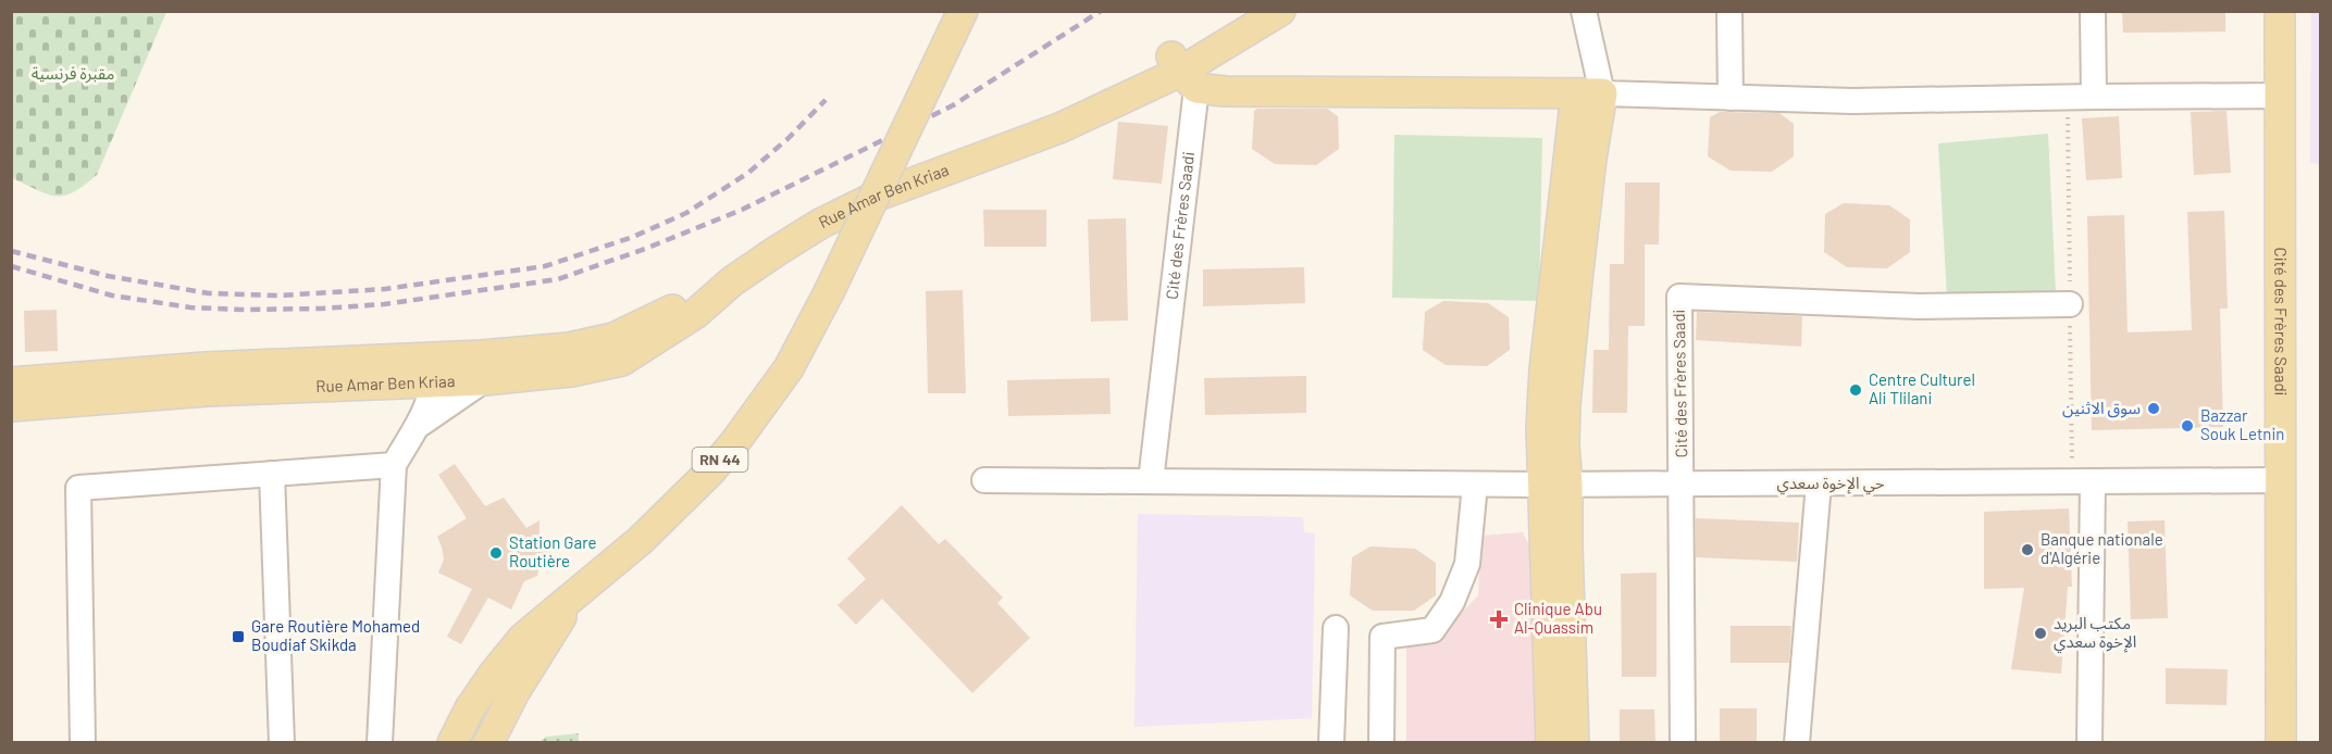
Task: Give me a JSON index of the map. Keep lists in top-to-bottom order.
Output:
{
  "streets": {
    "main road": ["Rue Amar Ben Kriaa", "Cité des Frères Saadi", "RN 44"],
    "street": ["حي الإخوة سعدي"]
  },
  "crossings": [
    ["Rue Amar Ben Kriaa", "Cité des Frères Saadi"],
    ["Cité des Frères Saadi", "حي الإخوة سعدي"]
  ],
  "parks": ["مقبرة فرنسية"],
  "places": {
    "other": [
      "Centre Culturel Ali Tlilani",
      "سوق الاثنين",
      "Bazzar Souk Letnin",
      "Banque nationale d'Algérie",
      "Station Gare Routière",
      "مكتب البريد الإخوة سعدي"
    ],
    "health": ["Clinique Abu Al-Quassim"],
    "transit": ["Gare Routière Mohamed Boudiaf Skikda"]
  }
}
